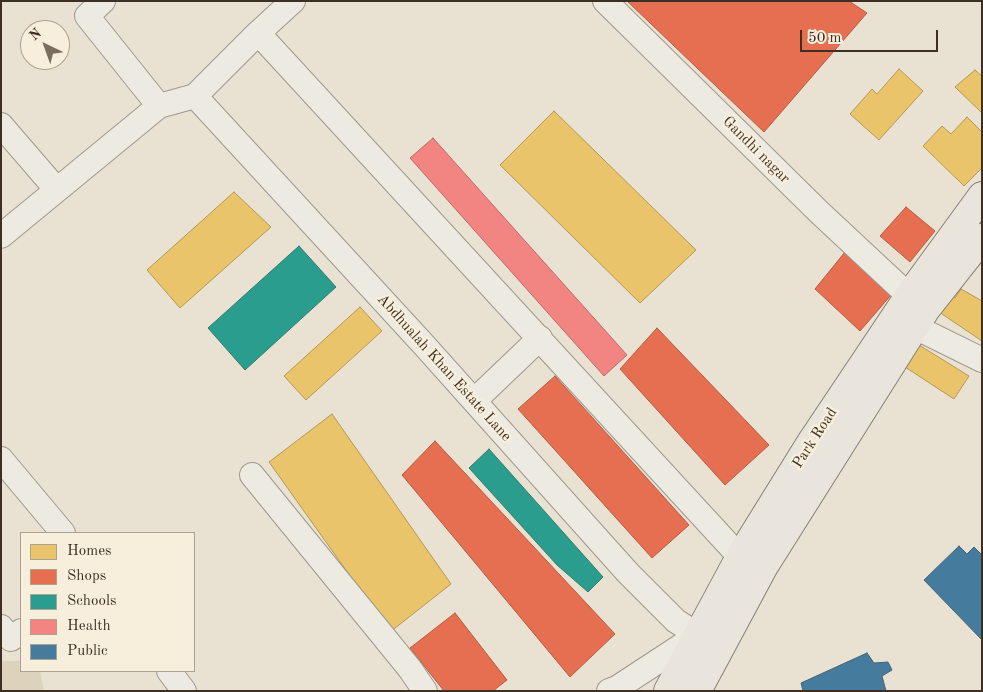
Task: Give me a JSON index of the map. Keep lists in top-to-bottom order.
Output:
{
  "streets": {
    "main road": ["Park Road"],
    "street": ["Gandhi nagar", "Abdhualah Khan Estate Lane"]
  },
  "crossings": [
    ["Gandhi nagar", "Park Road"],
    ["Abdhualah Khan Estate Lane", "Park Road"]
  ],
  "legend": [
    "Homes",
    "Shops",
    "Schools",
    "Health",
    "Public"
  ],
  "scale_bar": "50 m",
  "north": "top left"
}
